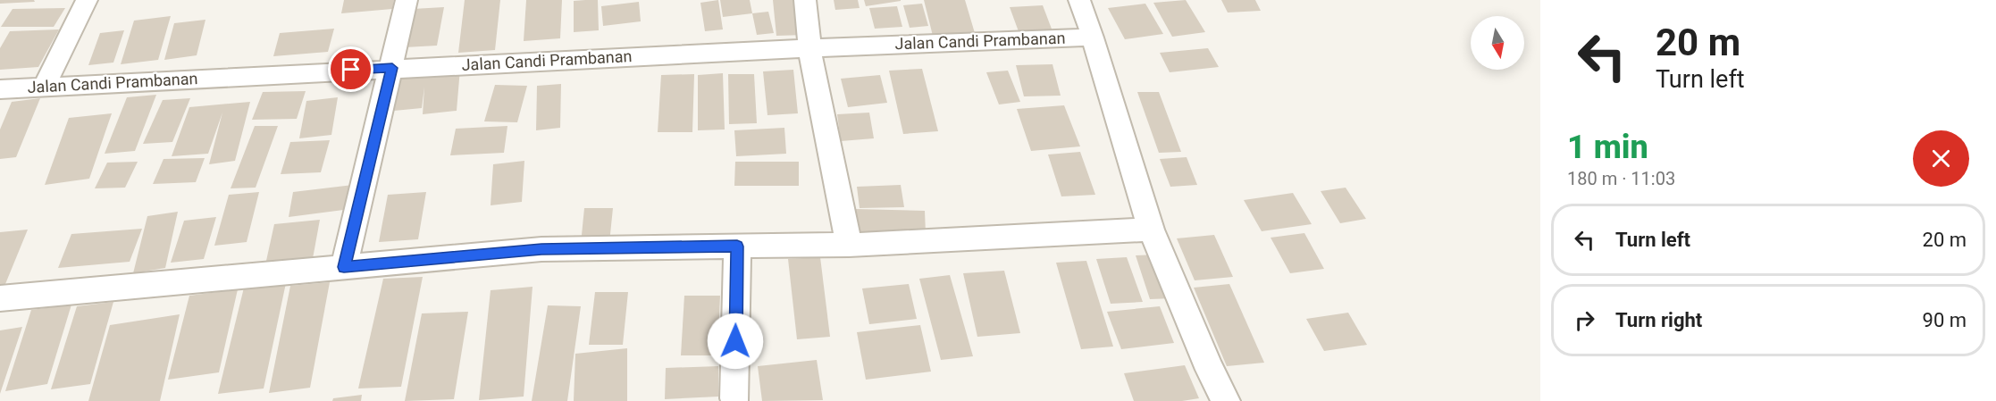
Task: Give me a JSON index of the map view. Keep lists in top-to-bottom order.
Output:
{
  "streets": {
    "street": ["Jalan Candi Prambanan"]
  },
  "north": "bottom",
  "page": {
    "turn": ["20 m", "Turn left"],
    "heading": ["1 min", "180 m · 11:03"],
    "list": [
      {
        "name": "Turn left",
        "value": "20 m"
      },
      {
        "name": "Turn right",
        "value": "90 m"
      }
    ]
  }
}
